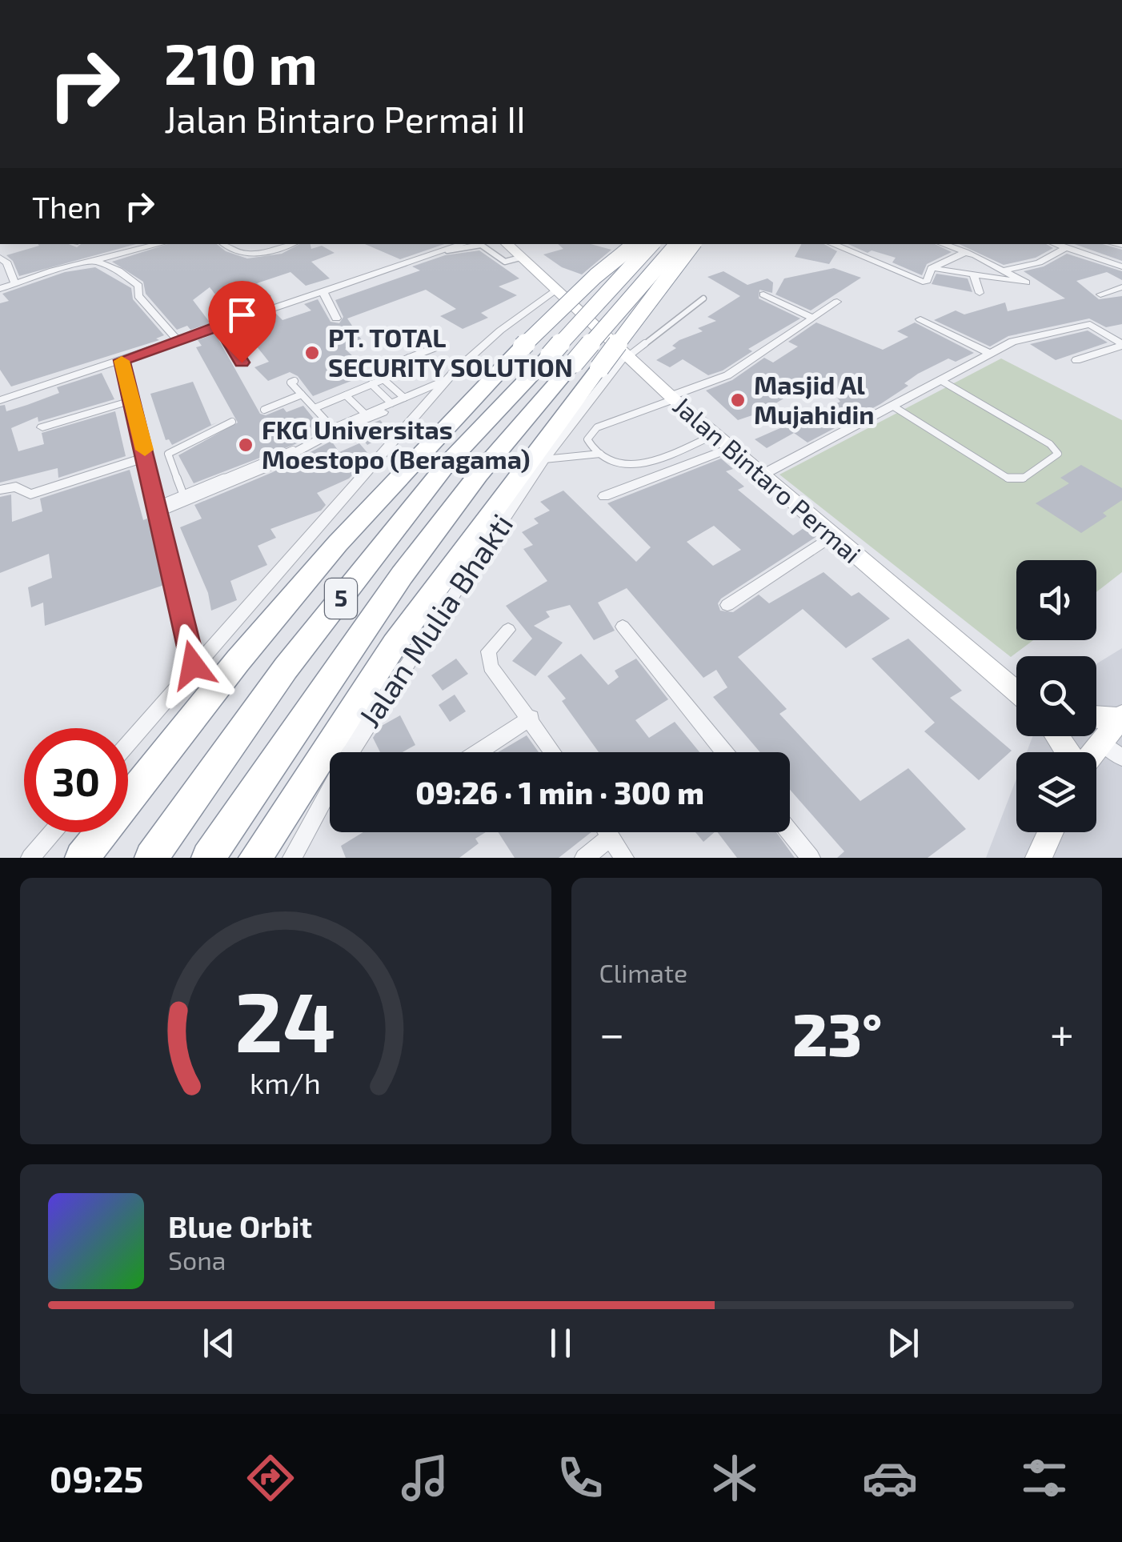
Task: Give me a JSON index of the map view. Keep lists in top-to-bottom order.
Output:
{
  "streets": {
    "highway": ["5"],
    "main road": ["Jalan Bintaro Permai"],
    "street": ["Jalan Mulia Bhakti"]
  },
  "crossings": [
    ["Jalan Bintaro Permai", "Jalan Mulia Bhakti"]
  ],
  "places": ["PT. TOTAL SECURITY SOLUTION", "Masjid Al Mujahidin", "FKG Universitas Moestopo (Beragama)"],
  "page": {
    "turn": ["210 m", "Jalan Bintaro Permai II"],
    "then": "Then",
    "limit": "30",
    "trip": "09:26 · 1 min · 300 m",
    "tile": "Climate",
    "heat": ["−", "23°", "+"],
    "song": ["Blue Orbit", "Sona"],
    "tabs": "09:25",
    "gauge": ["24", "km/h"]
  }
}
